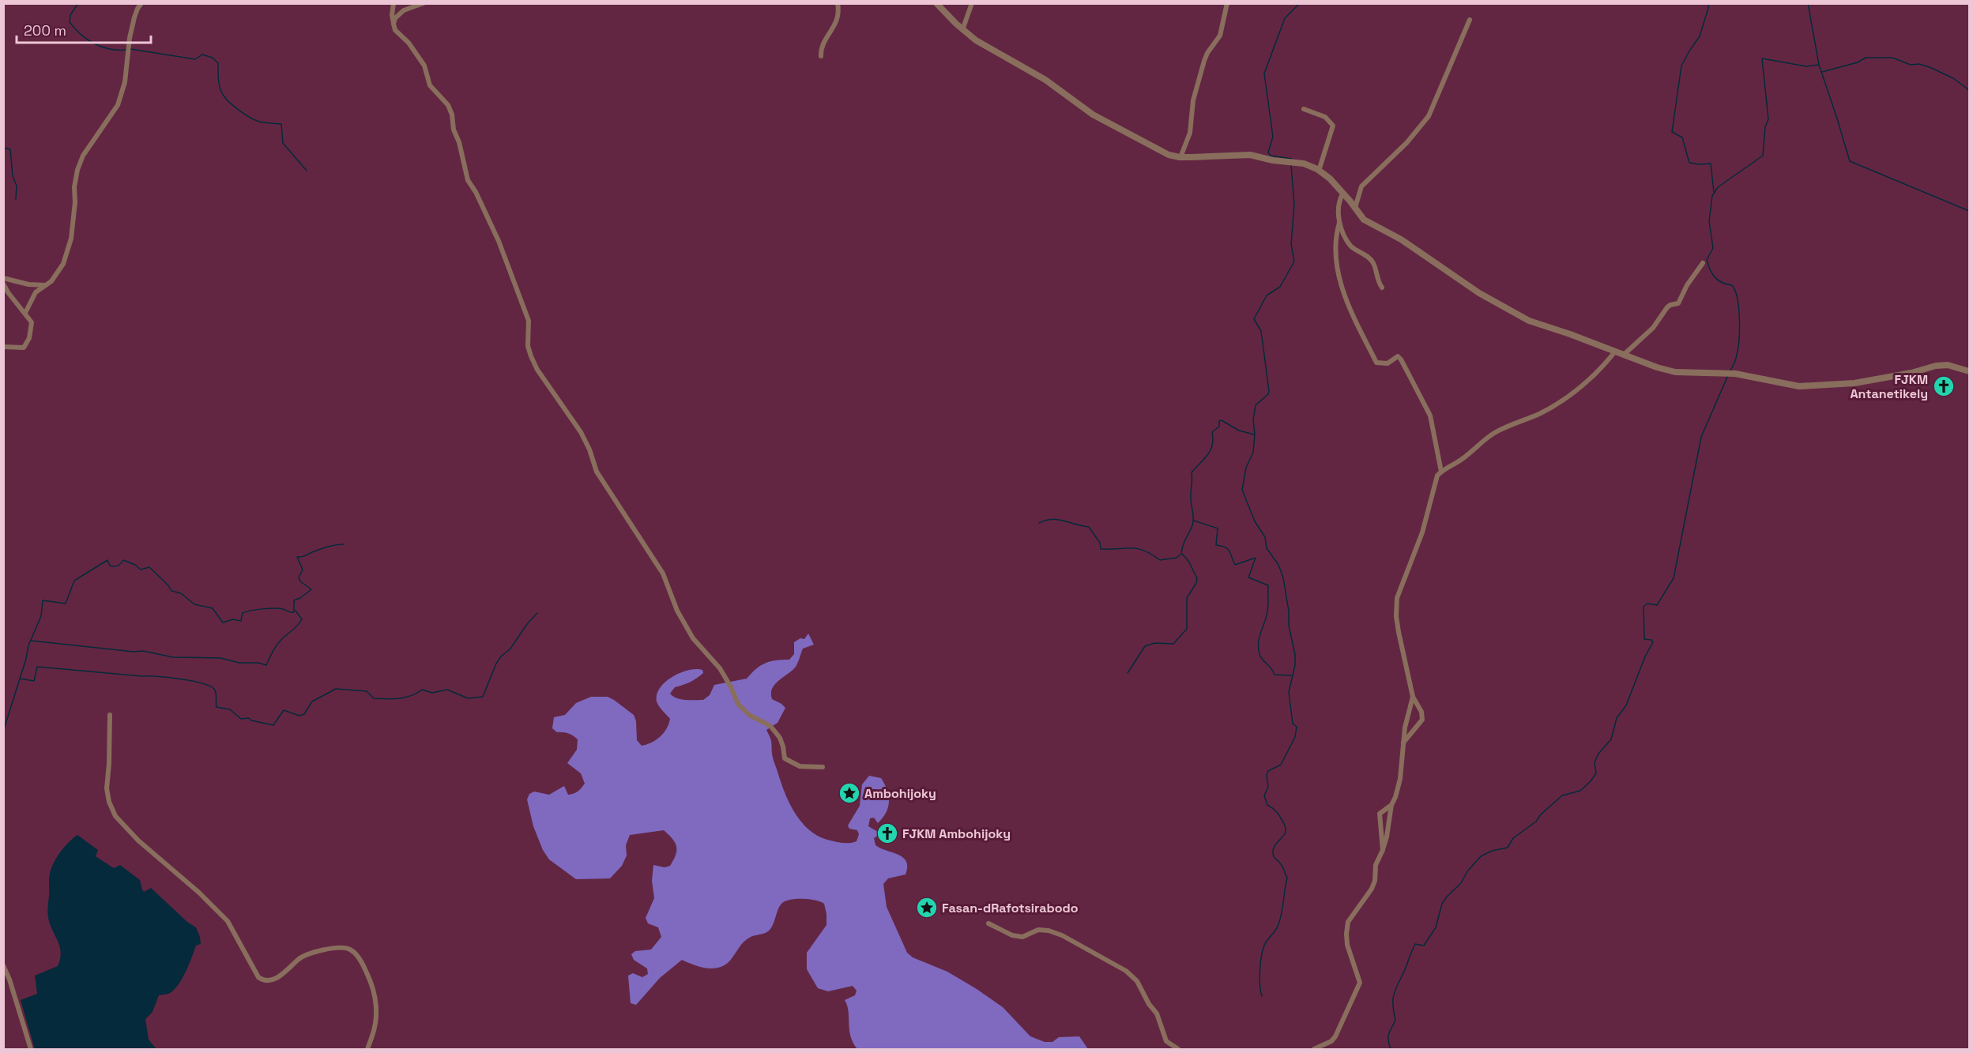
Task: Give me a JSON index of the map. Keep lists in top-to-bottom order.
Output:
{
  "places": {
    "church": ["FJKM Antanetikely", "FJKM Ambohijoky"],
    "place": ["Ambohijoky", "Fasan-dRafotsirabodo"]
  },
  "scale_bar": "200 m"
}
